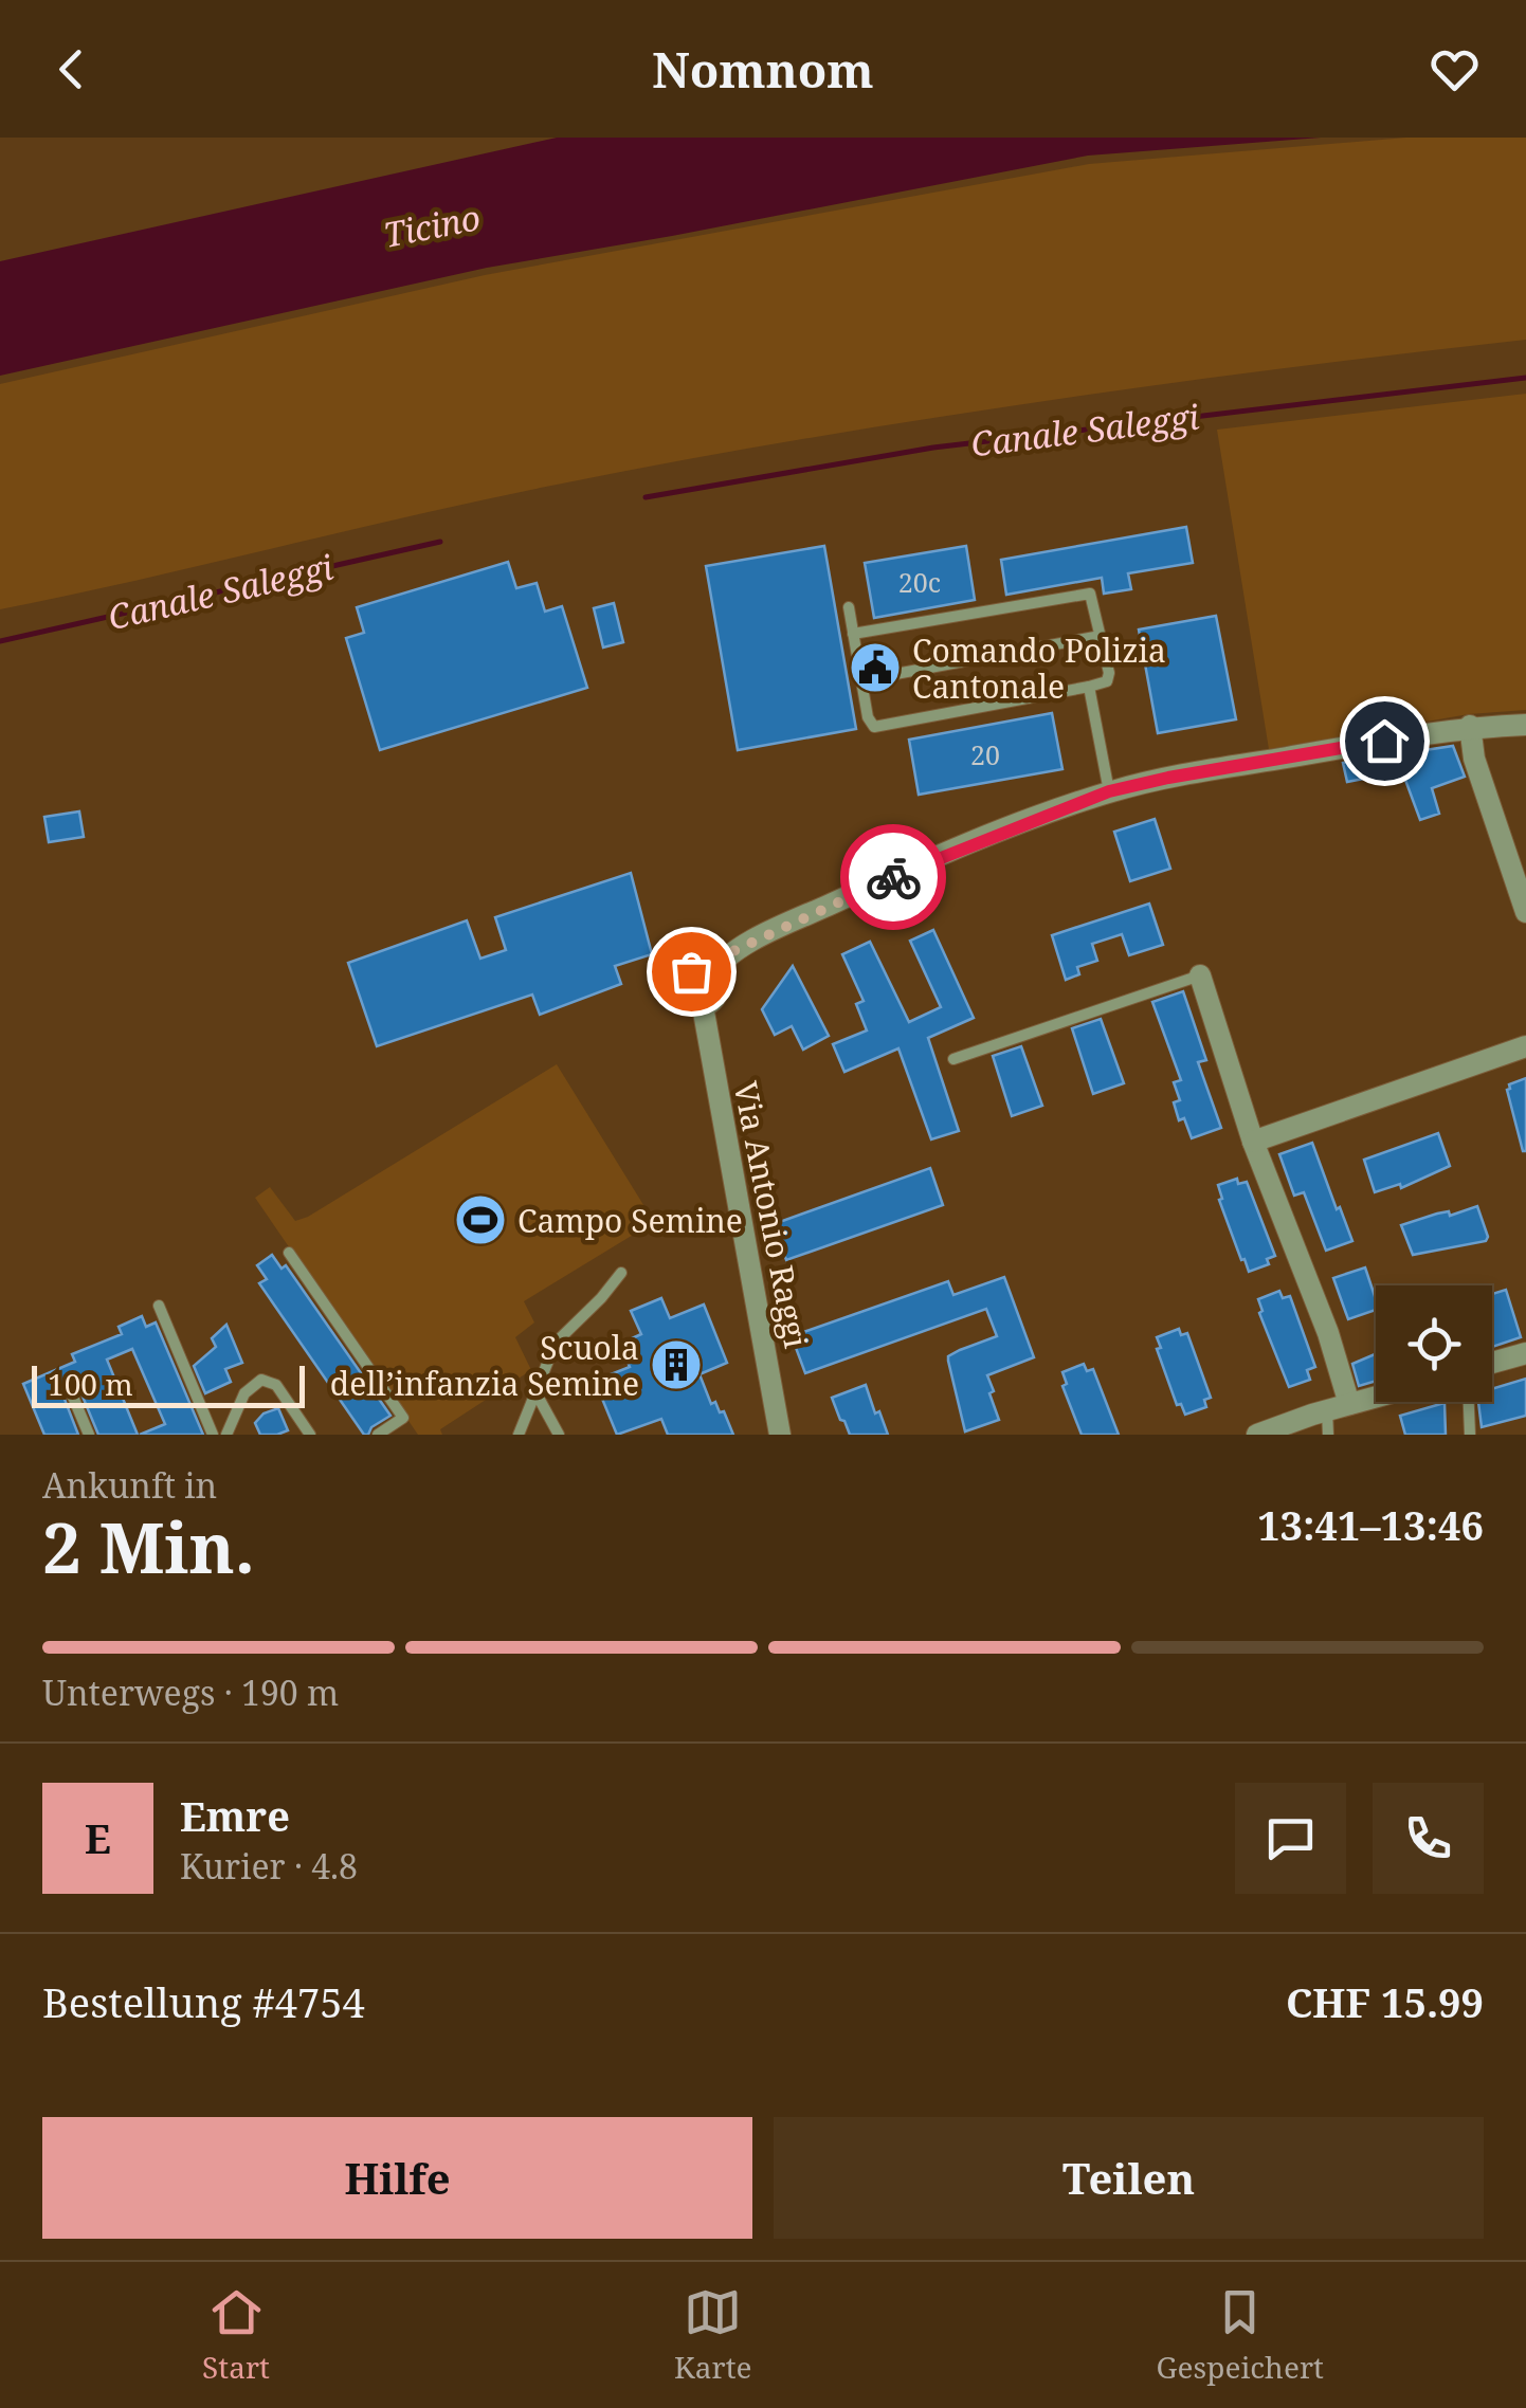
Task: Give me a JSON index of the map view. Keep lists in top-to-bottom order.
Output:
{
  "streets": {
    "street": ["Via Antonio Raggi"]
  },
  "water": ["Ticino", "Canale Saleggi"],
  "places": {
    "public building": ["Comando Polizia Cantonale"],
    "sports": ["Campo Semine"],
    "building": ["Scuola dell’infanzia Semine"]
  },
  "house_numbers": ["20c", "20"],
  "scale_bar": "100 m",
  "page": {
    "header": "Nomnom",
    "scale": "100 m",
    "heading": ["2 Min.", "Ankunft in", "13:41–13:46"],
    "panel": [
      "Emre",
      "Kurier · 4.8",
      "Bestellung #4754",
      "CHF 15.99"
    ],
    "bar": "Unterwegs · 190 m",
    "round": "E",
    "buttons": ["Hilfe", "Teilen"],
    "tabs": ["Start", "Karte", "Gespeichert"]
  }
}
